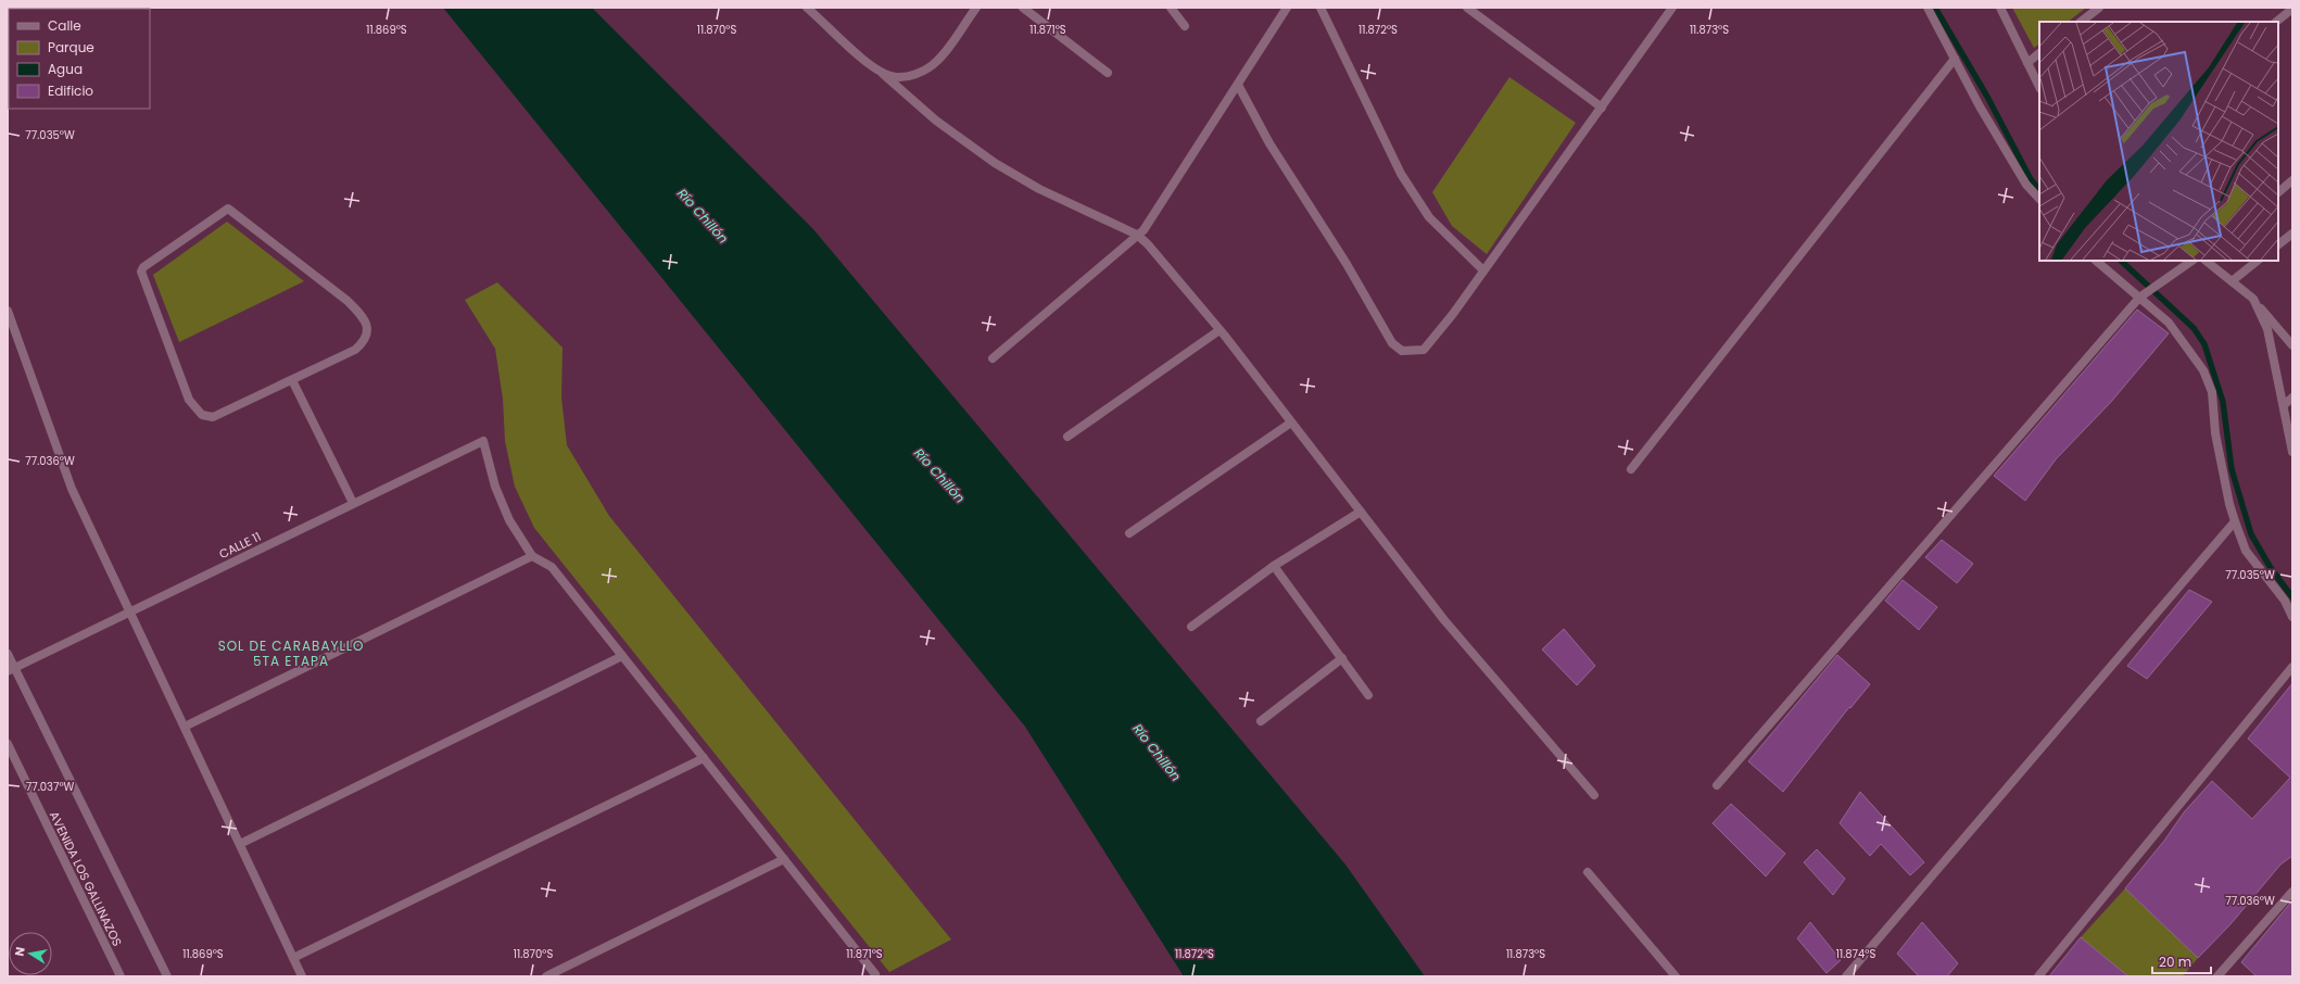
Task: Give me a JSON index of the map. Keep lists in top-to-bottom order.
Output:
{
  "streets": {
    "street": ["CALLE 11", "AVENIDA LOS GALLINAZOS"]
  },
  "districts": ["SOL DE CARABAYLLO 5TA ETAPA"],
  "water": ["Río Chillón"],
  "legend": [
    "Calle",
    "Parque",
    "Agua",
    "Edificio"
  ],
  "scale_bar": "20 m",
  "north": "left",
  "coordinates": [
    "11.869°S",
    "11.870°S",
    "11.871°S",
    "11.872°S",
    "11.873°S",
    "77.035°W",
    "77.036°W",
    "77.037°W",
    "11.874°S"
  ]
}
